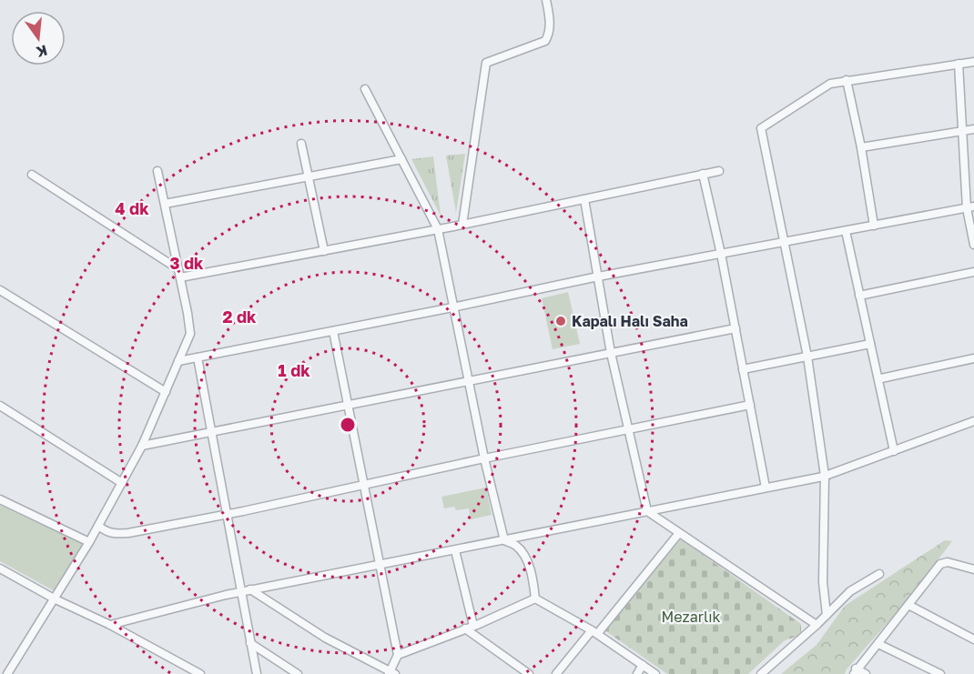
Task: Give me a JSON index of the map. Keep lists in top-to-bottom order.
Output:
{
  "parks": ["Mezarlık"],
  "places": ["Kapalı Halı Saha"],
  "north": "bottom",
  "rings": [
    "4 dk",
    "3 dk",
    "2 dk",
    "1 dk"
  ]
}
